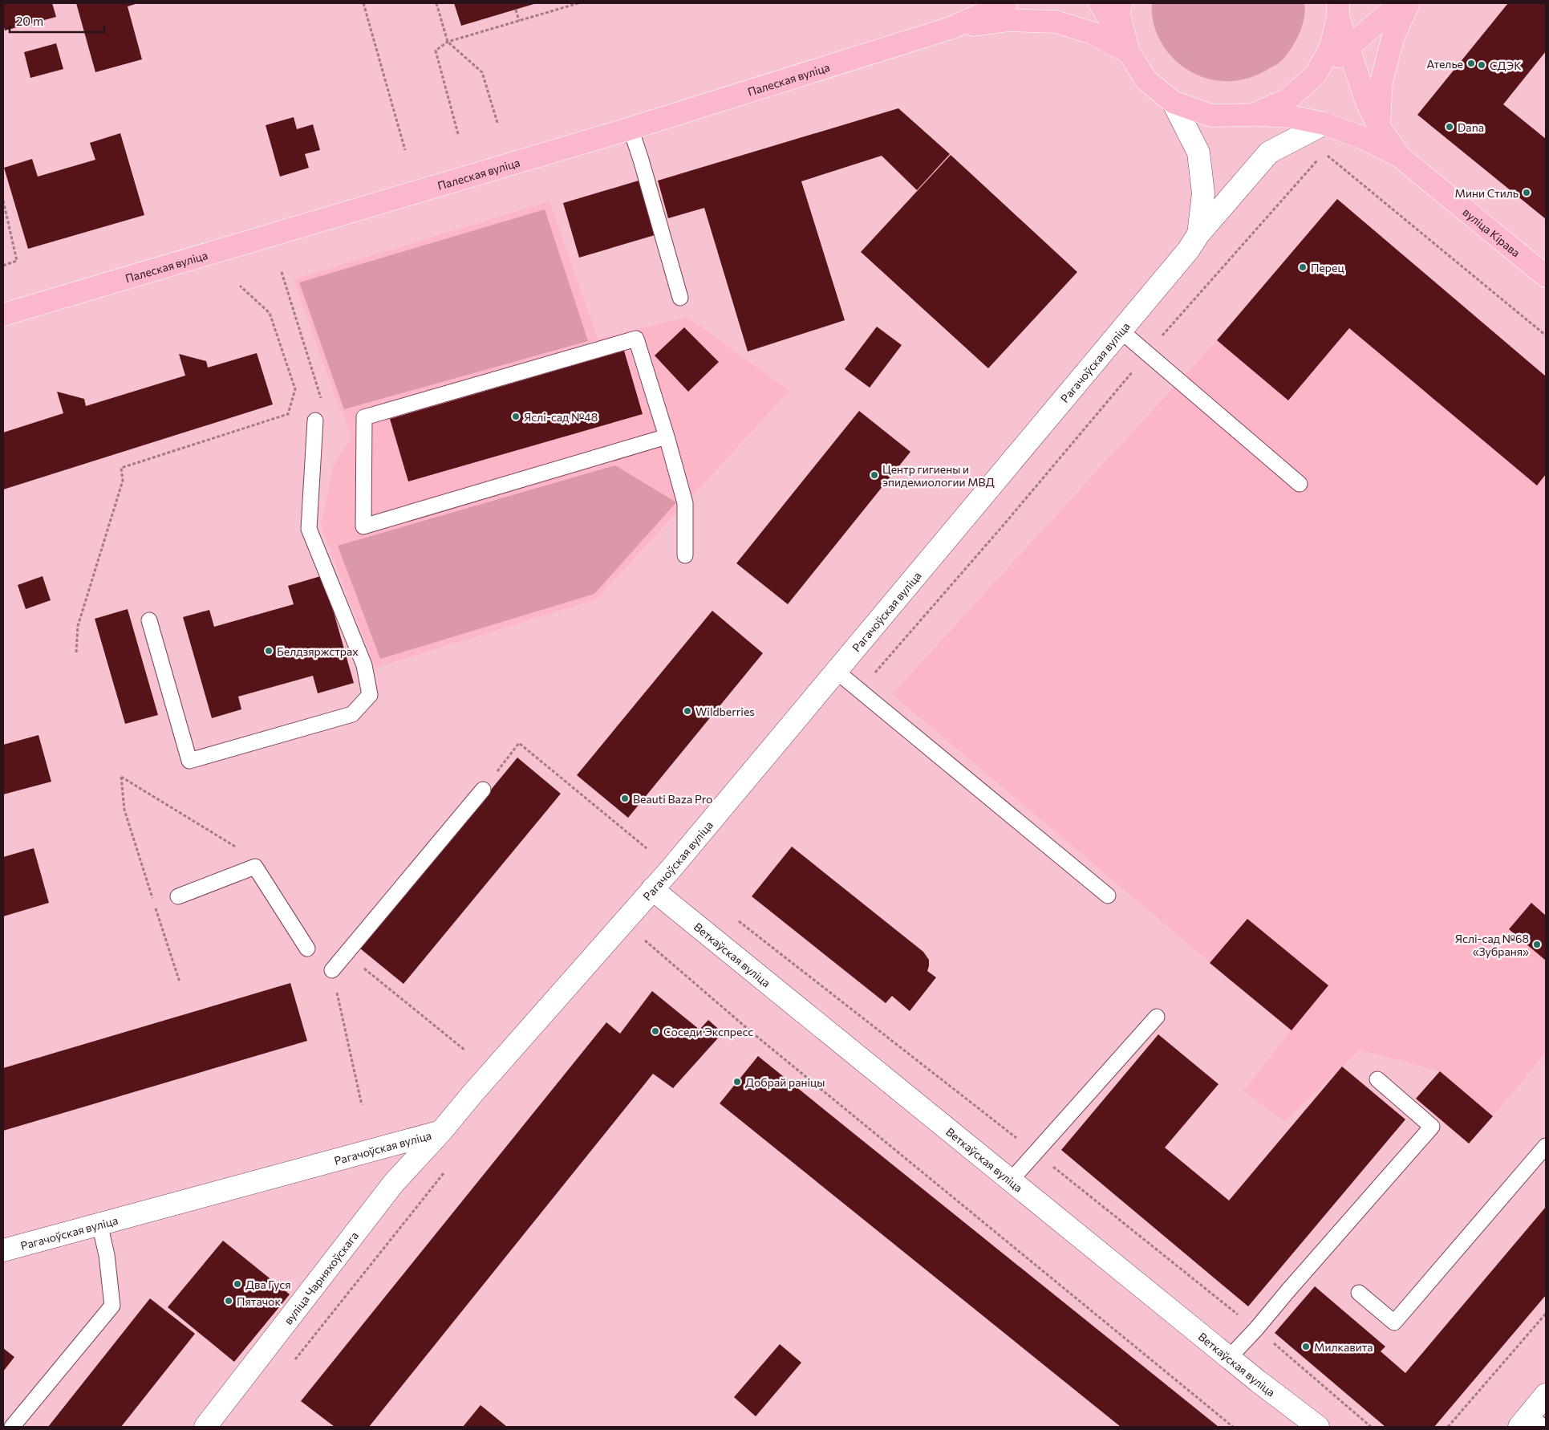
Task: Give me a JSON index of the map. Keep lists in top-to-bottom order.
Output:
{
  "streets": {
    "main road": ["Палеская вуліца", "вуліца Кірава"],
    "street": ["Рагачоўская вуліца", "Веткаўская вуліца", "вуліца Чарняхоўскага"]
  },
  "crossings": [
    ["вуліца Кірава", "Рагачоўская вуліца"],
    ["Рагачоўская вуліца", "Веткаўская вуліца"],
    ["Рагачоўская вуліца", "вуліца Чарняхоўскага"]
  ],
  "places": [
    "Ателье",
    "СДЭК",
    "Dana",
    "Мини Стиль",
    "Перец",
    "Яслі-сад №48",
    "Центр гигиены и эпидемиологии МВД",
    "Белдзяржстрах",
    "Wildberries",
    "Beauti Baza Pro",
    "Яслі-сад №68 «Зубраня»",
    "Соседи Экспресс",
    "Добрай раніцы",
    "Два Гуся",
    "Пятачок",
    "Милкавита"
  ],
  "scale_bar": "20 m"
}
